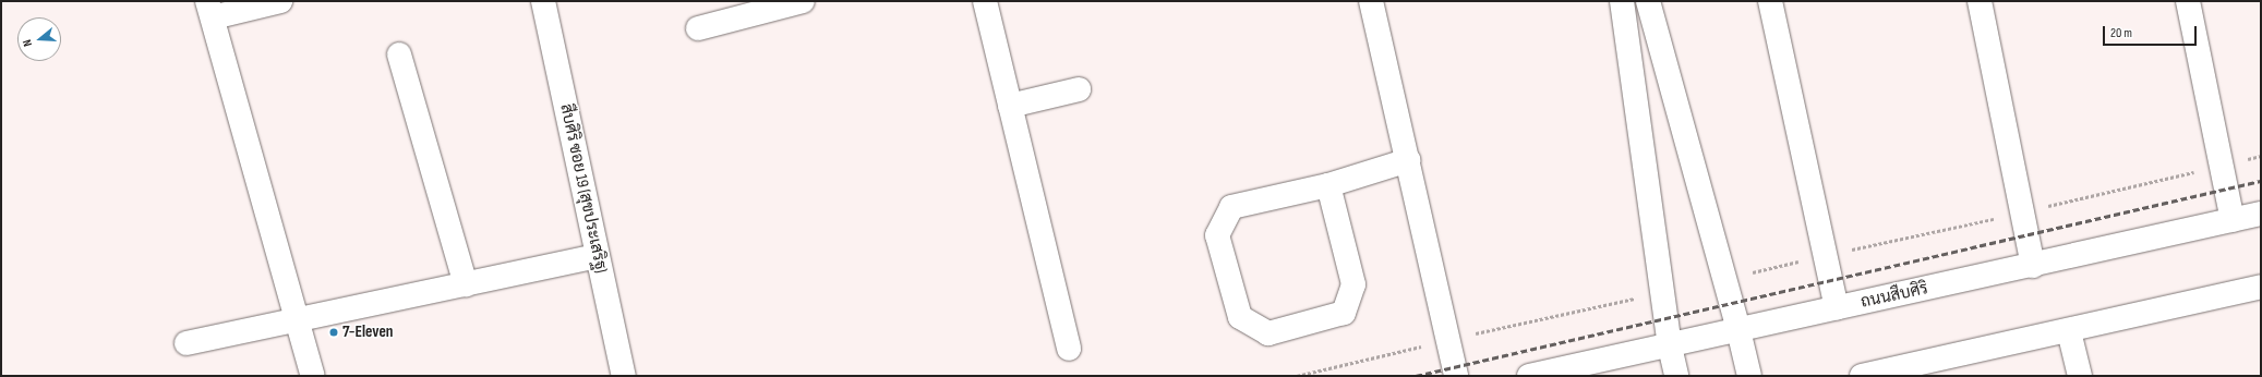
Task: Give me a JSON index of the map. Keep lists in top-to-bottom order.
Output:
{
  "streets": {
    "street": ["สืบศิริ ซอย 19 (สุขประเสริฐ)", "ถนนสืบศิริ"]
  },
  "places": ["7-Eleven"],
  "scale_bar": "20 m",
  "north": "left"
}
